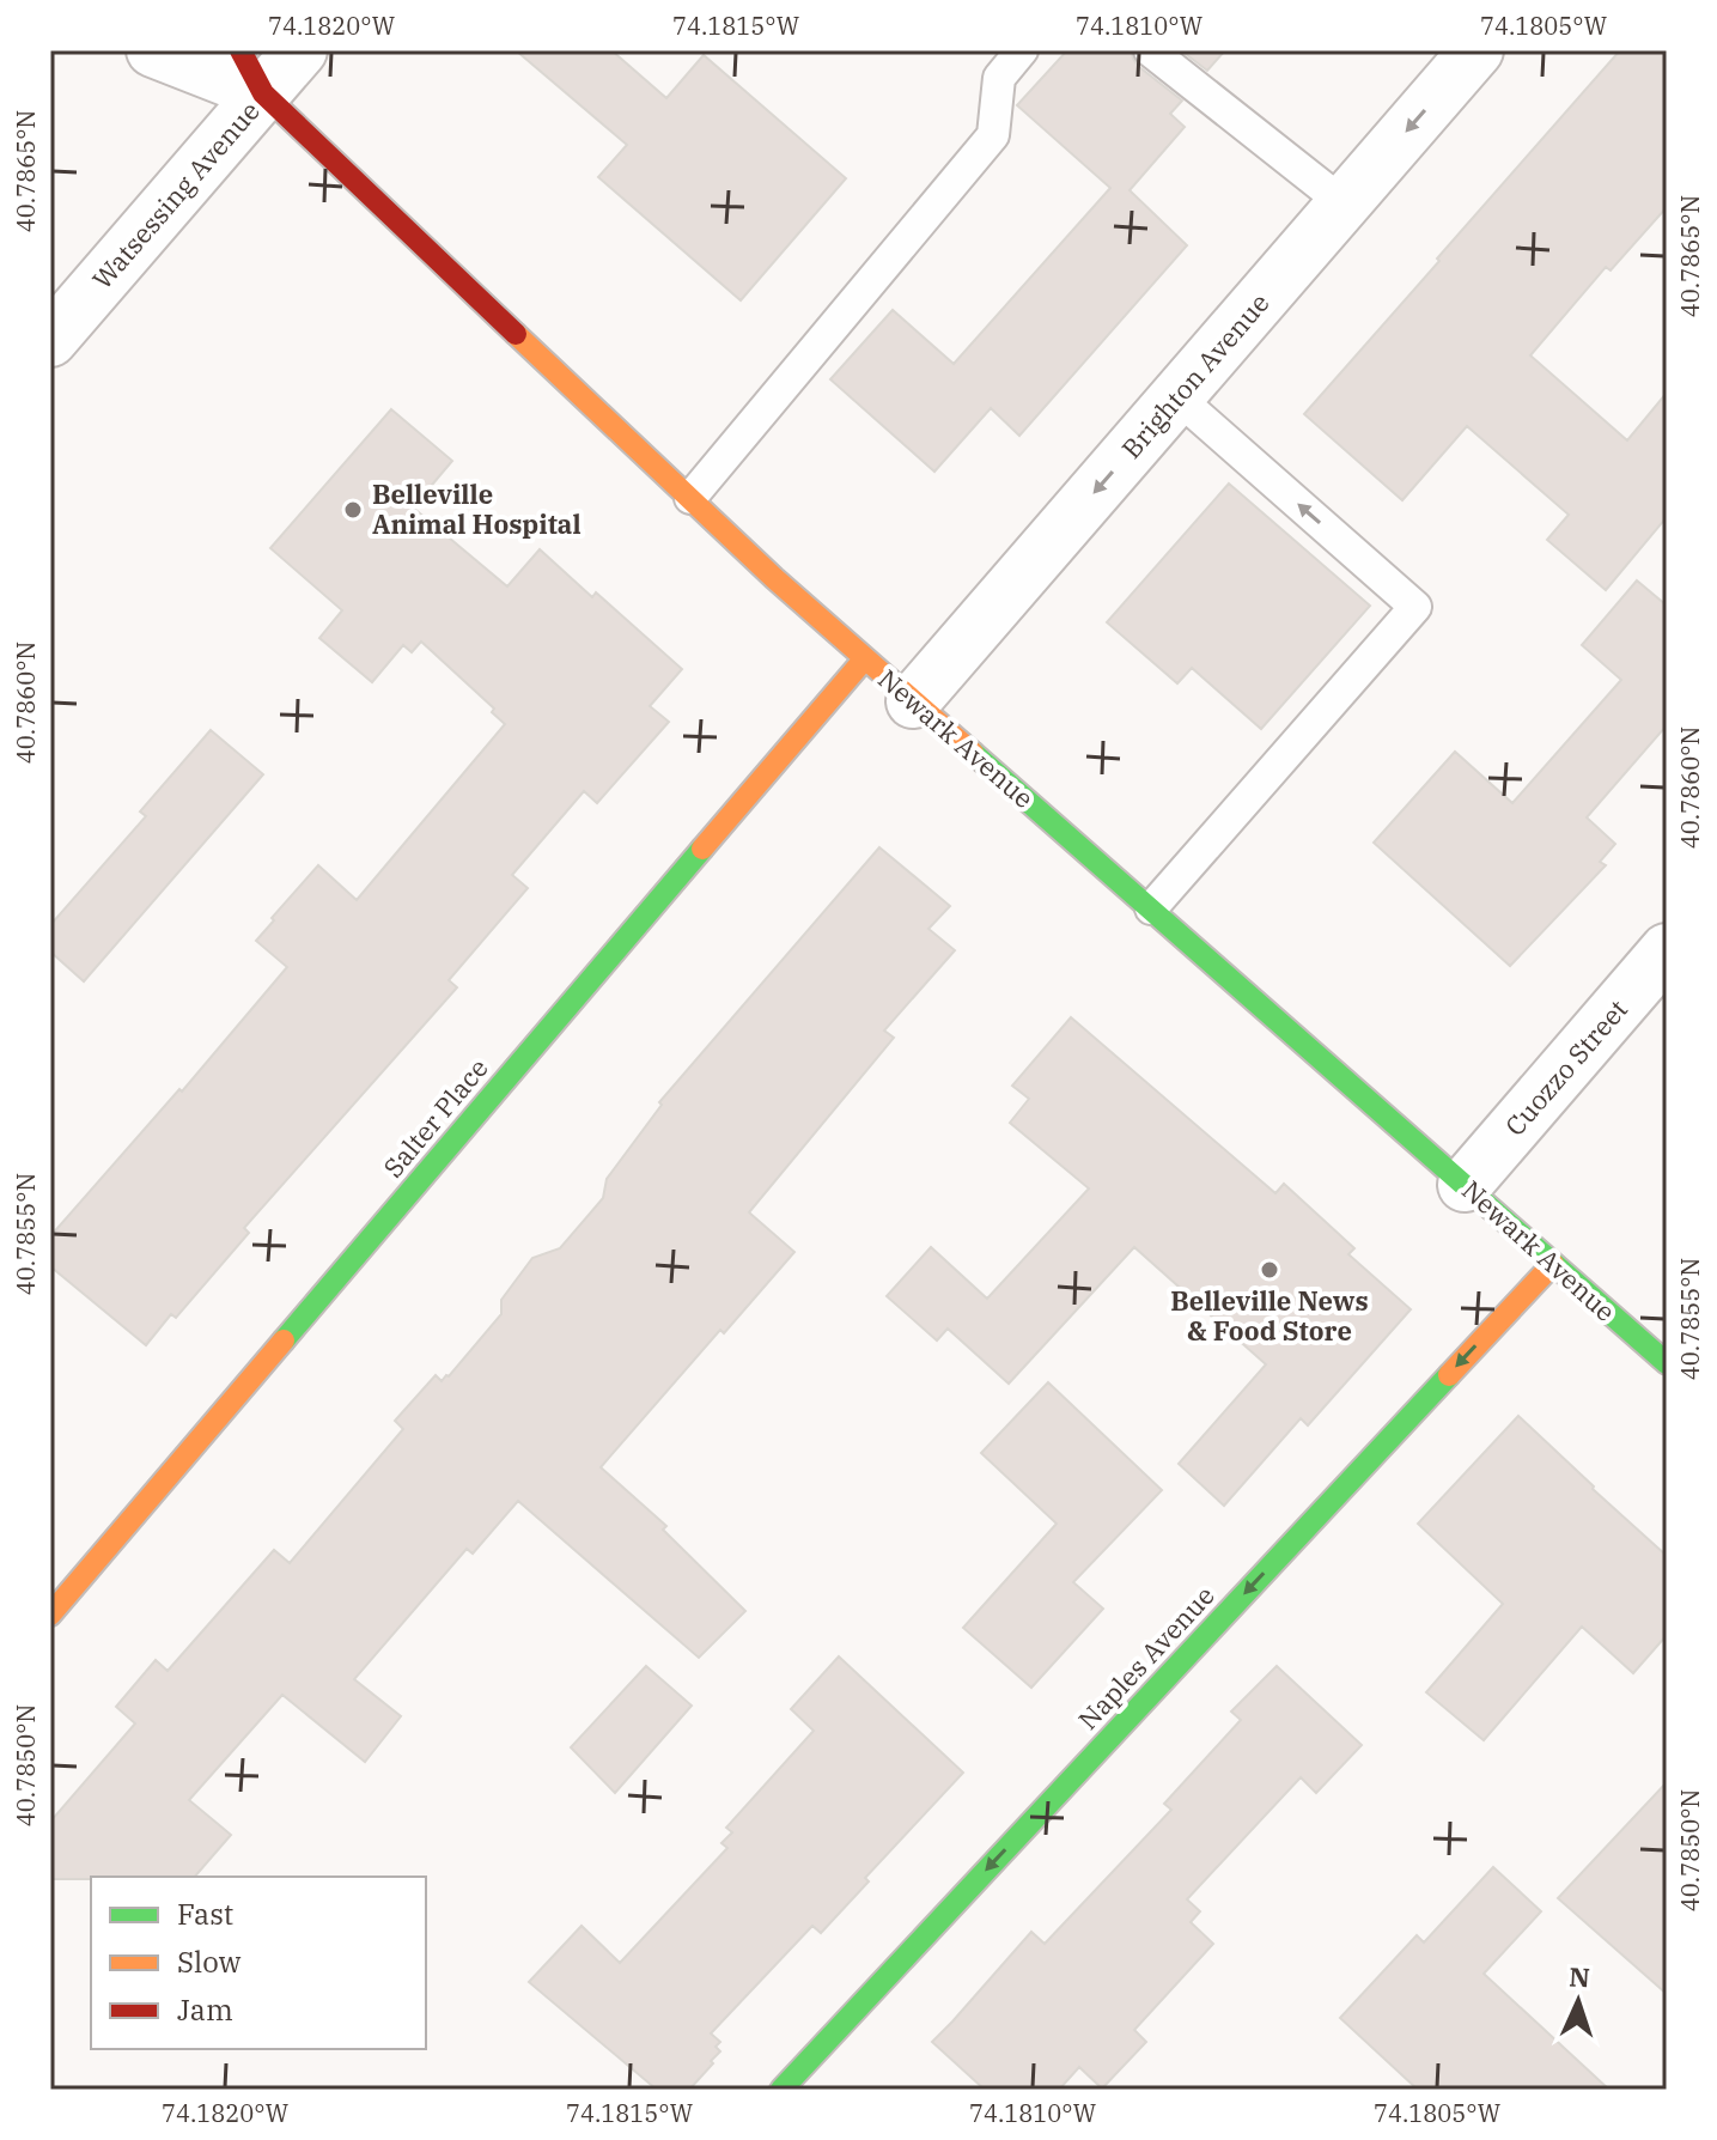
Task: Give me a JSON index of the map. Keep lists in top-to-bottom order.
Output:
{
  "streets": {
    "street": [
      "Watsessing Avenue",
      "Brighton Avenue",
      "Newark Avenue",
      "Cuozzo Street",
      "Salter Place",
      "Naples Avenue"
    ]
  },
  "crossings": [
    ["Watsessing Avenue", "Newark Avenue"],
    ["Brighton Avenue", "Newark Avenue"],
    ["Newark Avenue", "Cuozzo Street"],
    ["Newark Avenue", "Salter Place"],
    ["Newark Avenue", "Naples Avenue"]
  ],
  "one_way": ["Brighton Avenue", "Naples Avenue"],
  "places": ["Belleville Animal Hospital", "Belleville News & Food Store"],
  "legend": ["Fast", "Slow", "Jam"],
  "north": "top",
  "coordinates": [
    "74.1820°W",
    "74.1815°W",
    "74.1810°W",
    "74.1805°W",
    "40.7865°N",
    "40.7860°N",
    "40.7855°N",
    "40.7850°N"
  ]
}
